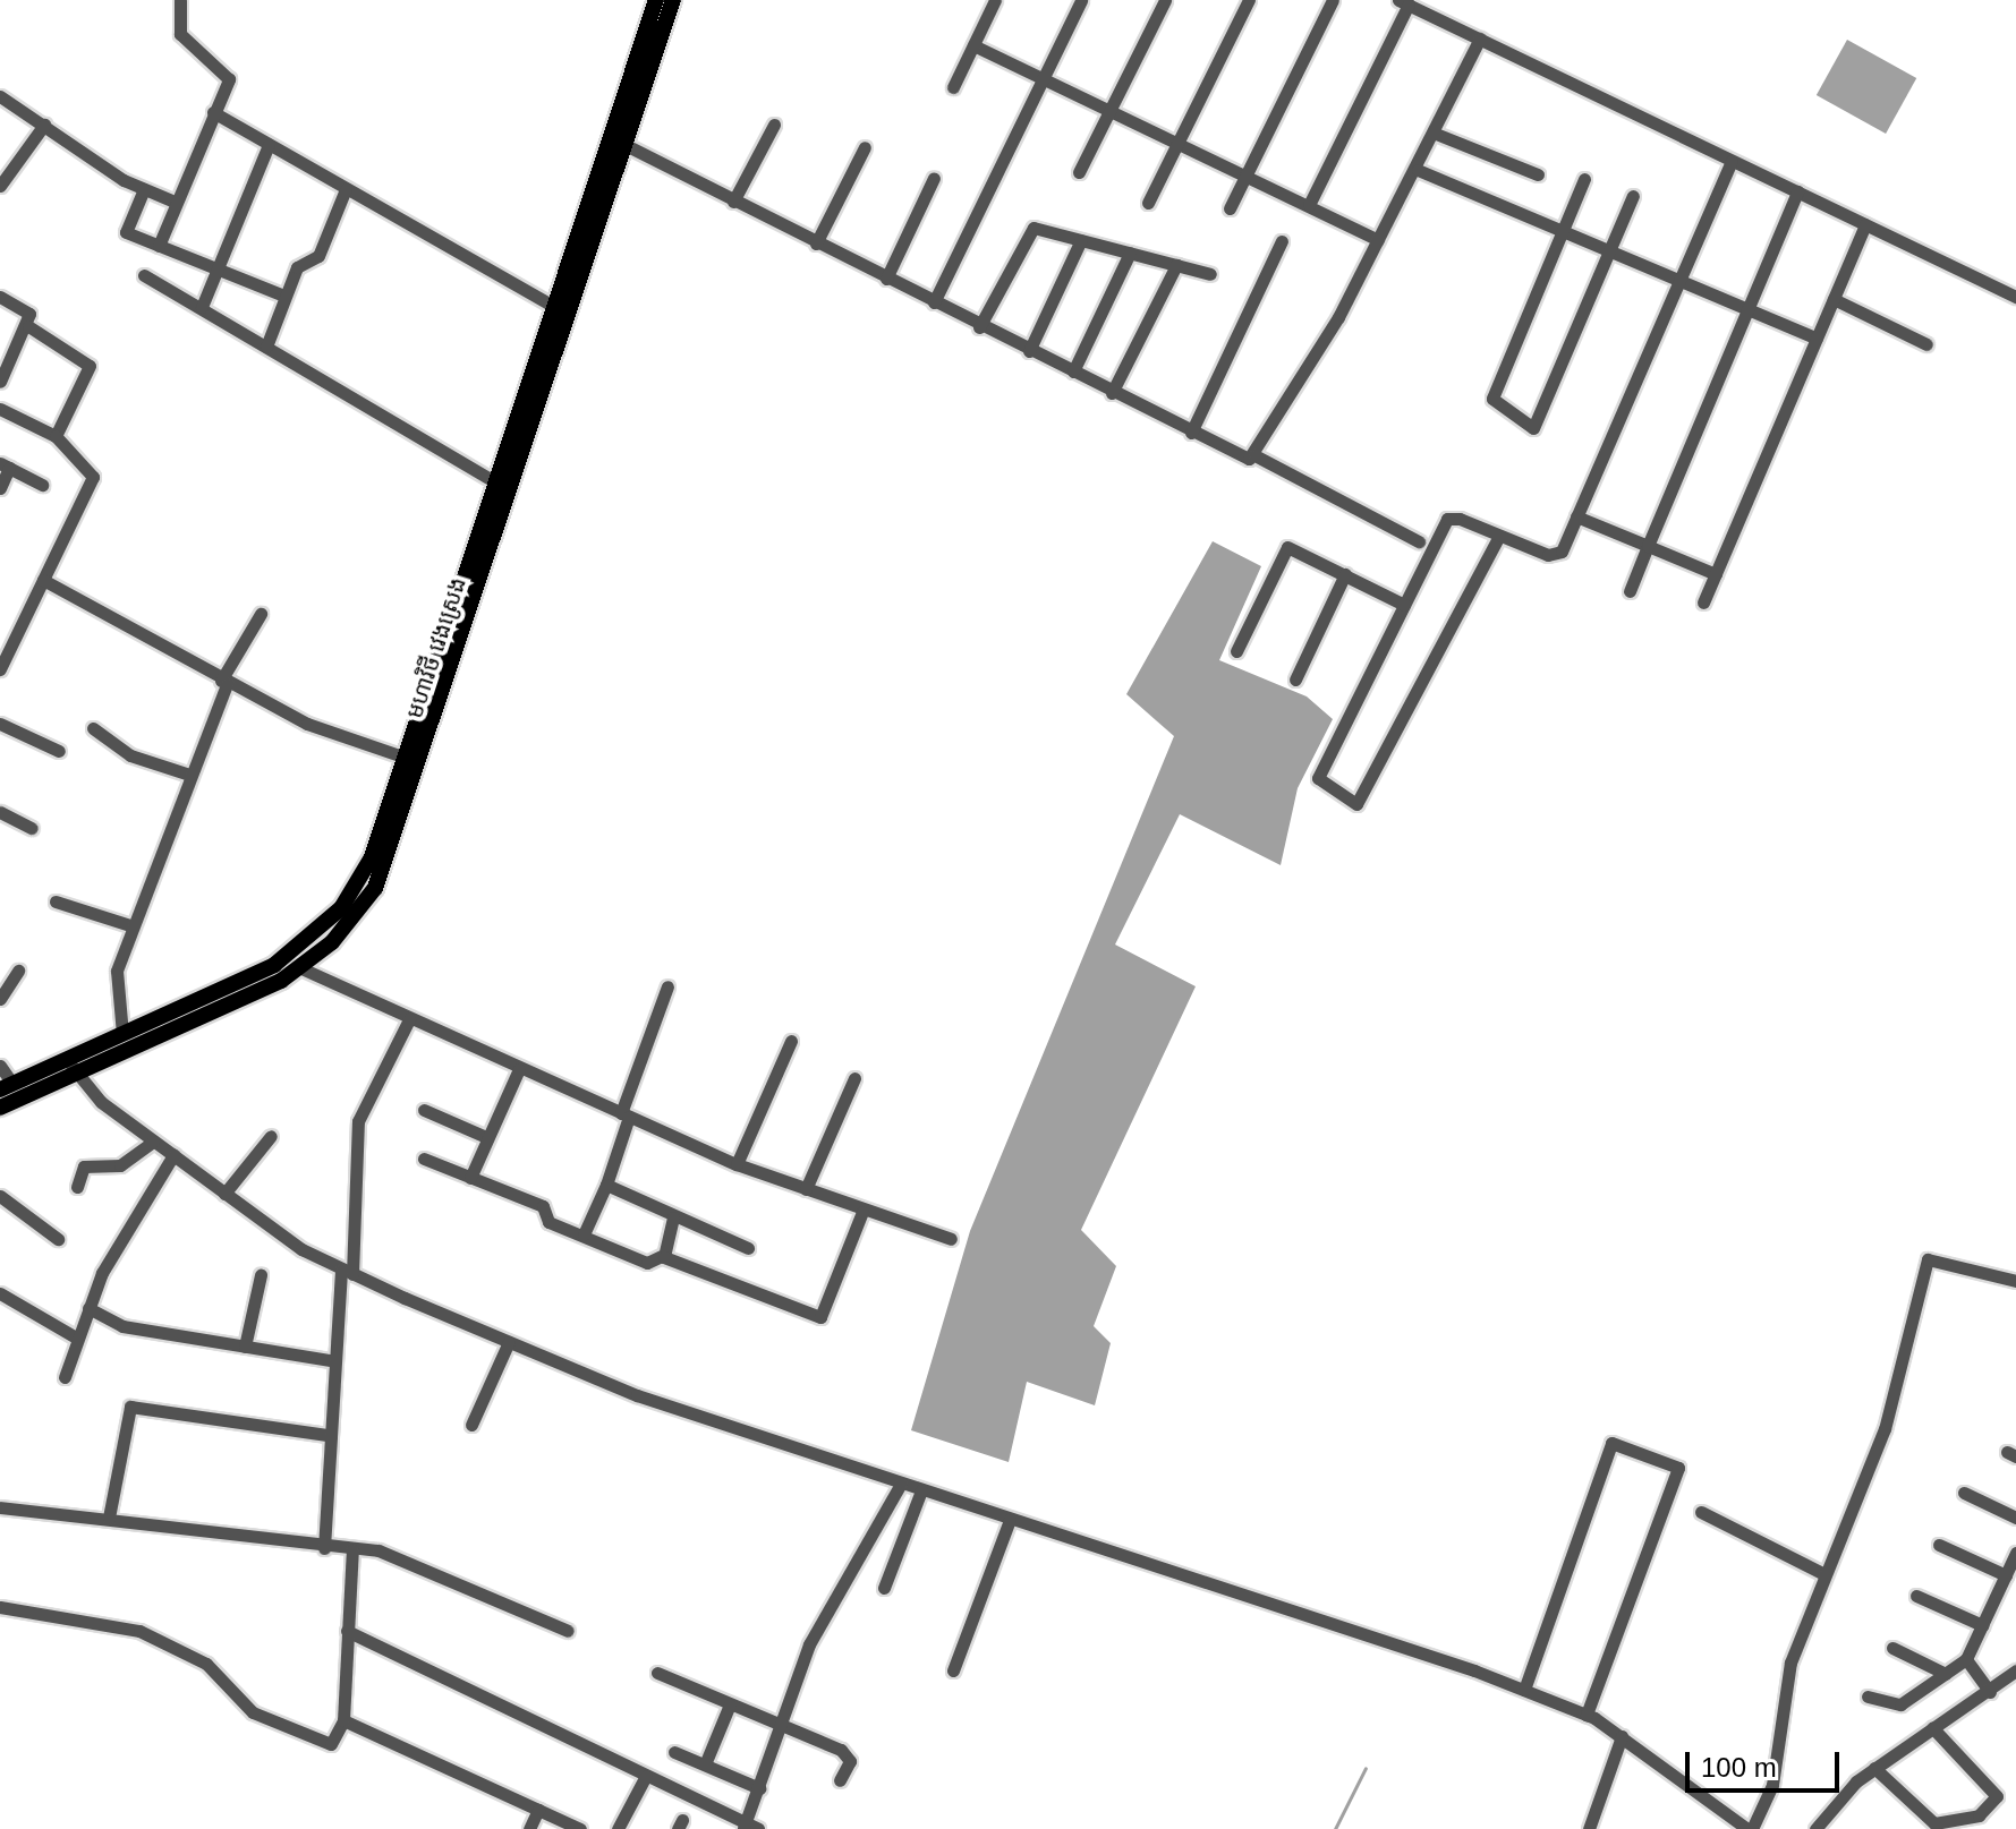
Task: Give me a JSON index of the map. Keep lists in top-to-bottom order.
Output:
{
  "streets": {
    "main road": ["មហាវិថី វេងស្រេង"]
  },
  "scale_bar": "100 m"
}
